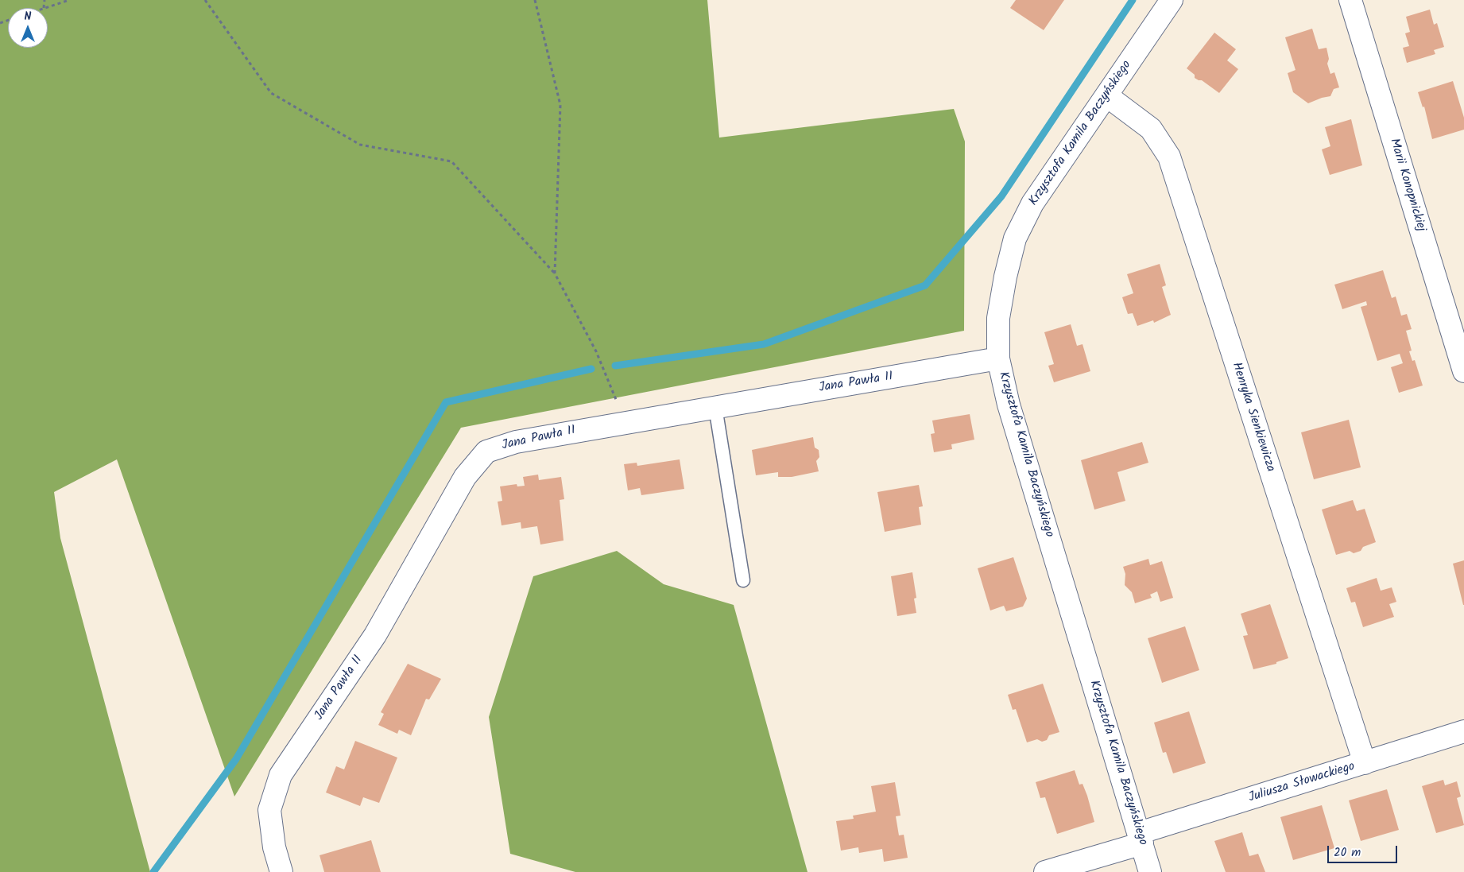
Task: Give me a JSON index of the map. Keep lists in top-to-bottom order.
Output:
{
  "streets": {
    "street": [
      "Krzysztofa Kamila Baczyńskiego",
      "Marii Konopnickiej",
      "Jana Pawła II",
      "Henryka Sienkiewicza",
      "Juliusza Słowackiego"
    ]
  },
  "crossings": [
    ["Krzysztofa Kamila Baczyńskiego", "Jana Pawła II"],
    ["Krzysztofa Kamila Baczyńskiego", "Henryka Sienkiewicza"],
    ["Krzysztofa Kamila Baczyńskiego", "Juliusza Słowackiego"],
    ["Henryka Sienkiewicza", "Juliusza Słowackiego"]
  ],
  "scale_bar": "20 m",
  "north": "top"
}
